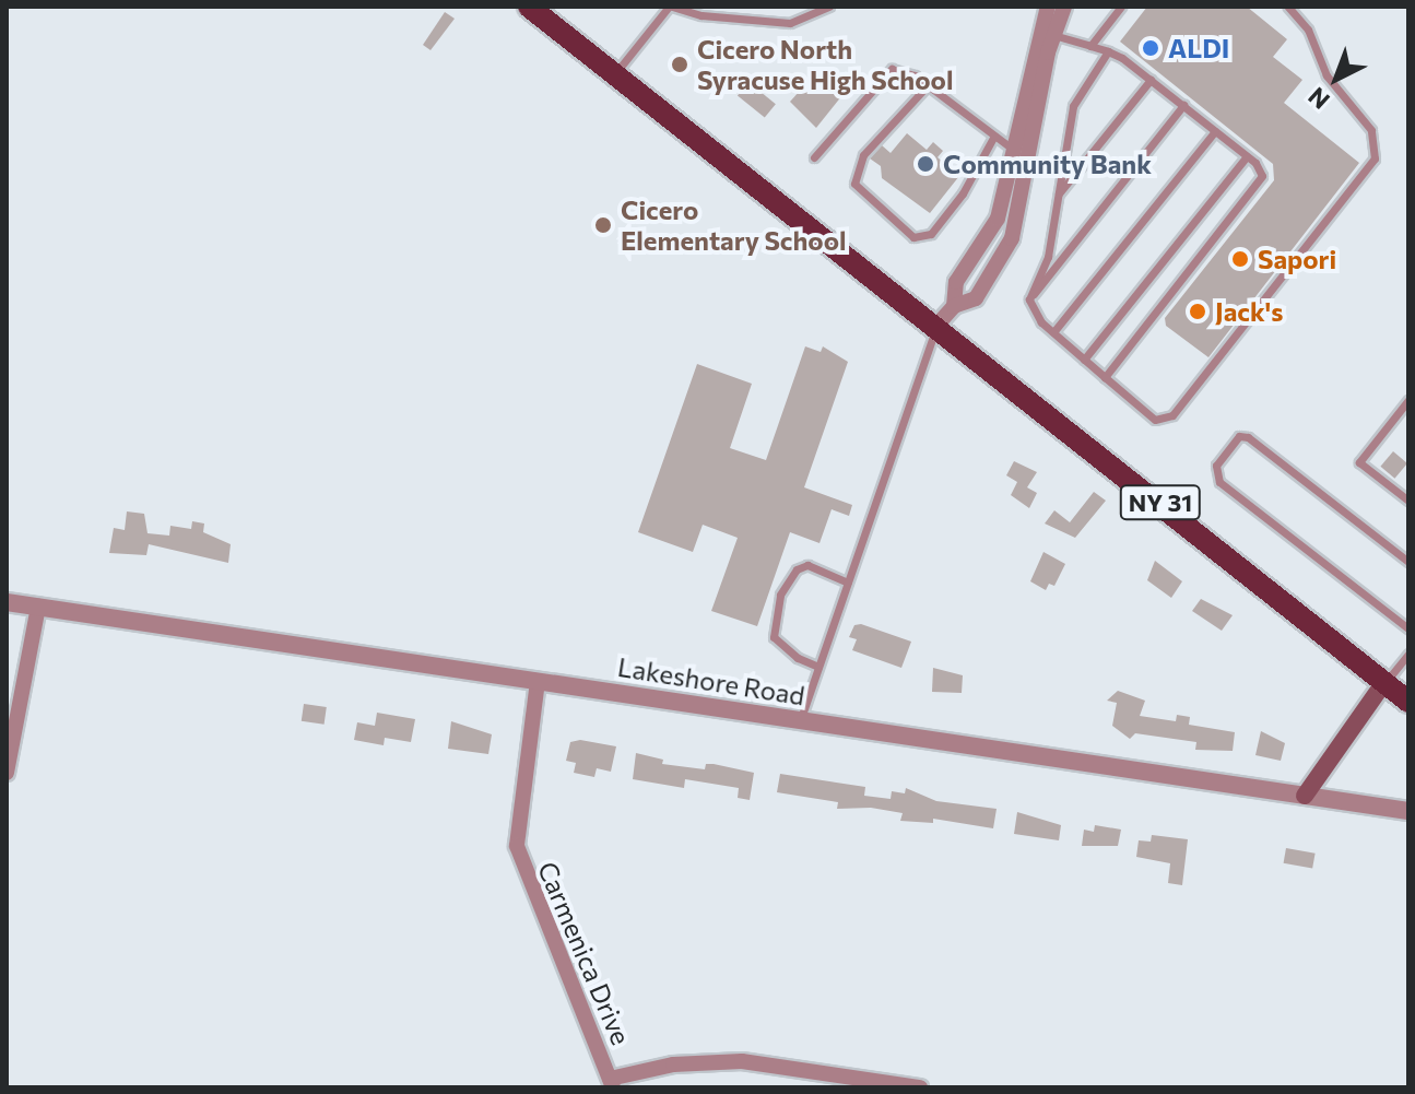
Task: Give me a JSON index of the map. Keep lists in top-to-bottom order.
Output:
{
  "streets": {
    "main road": ["NY 31"],
    "street": ["Lakeshore Road", "Carmenica Drive"]
  },
  "crossings": [
    ["Lakeshore Road", "Carmenica Drive"]
  ],
  "places": [
    "ALDI",
    "Cicero North Syracuse High School",
    "Community Bank",
    "Cicero Elementary School",
    "Sapori",
    "Jack's"
  ],
  "north": "bottom left"
}
